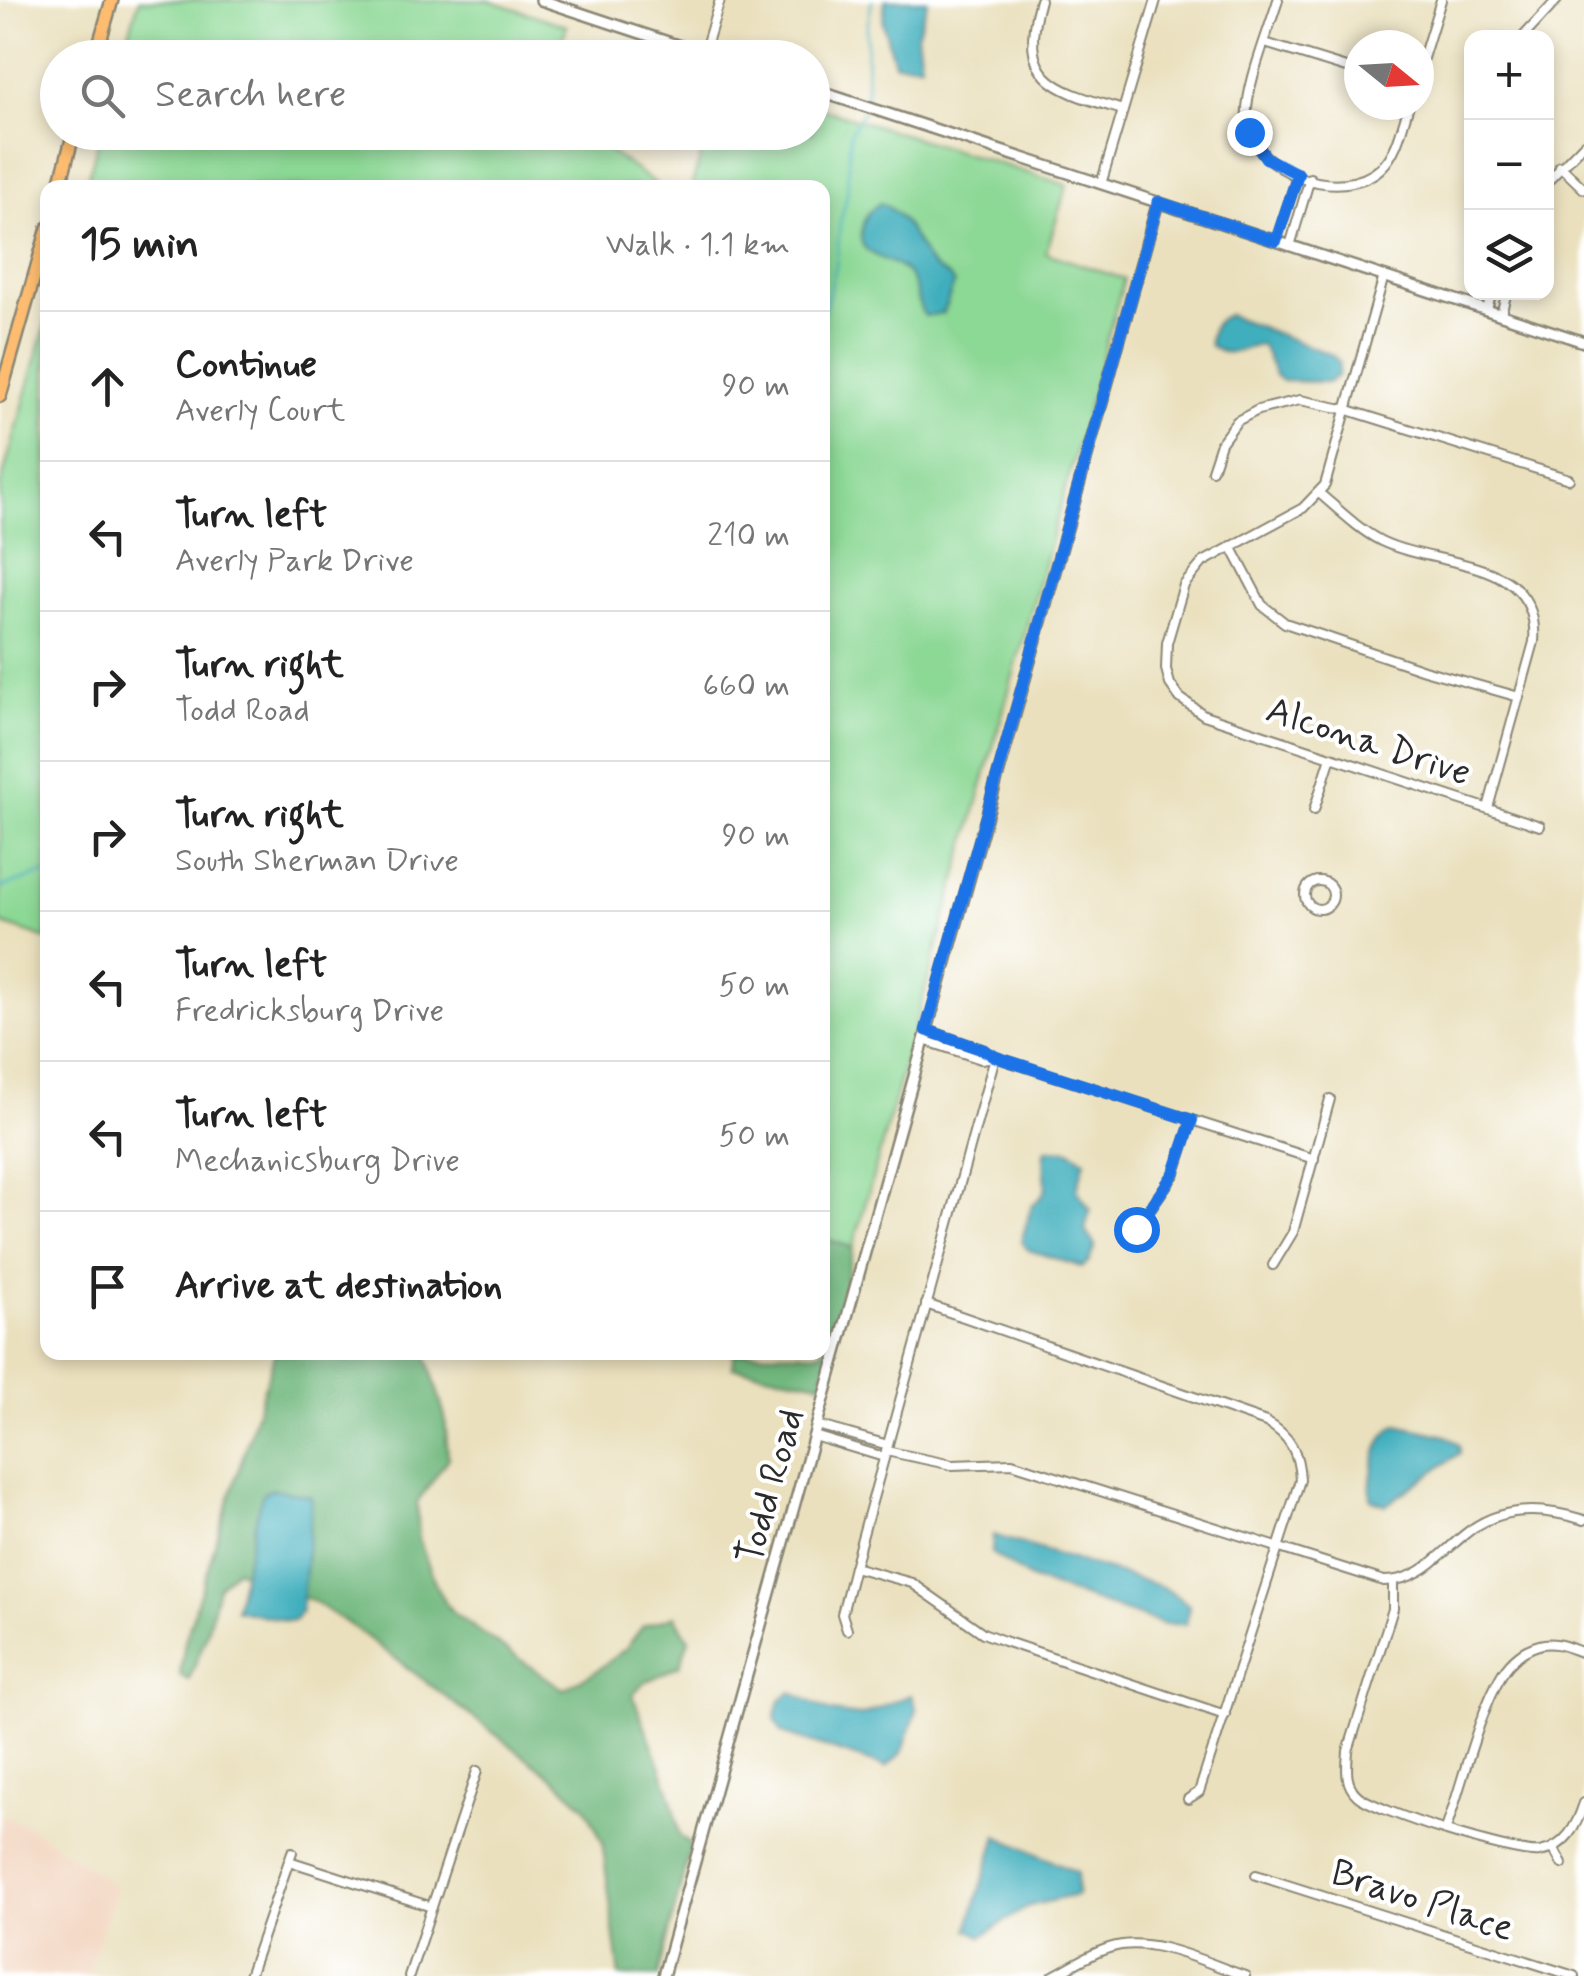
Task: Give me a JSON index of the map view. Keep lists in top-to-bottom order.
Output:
{
  "streets": {
    "street": ["Alcona Drive", "Todd Road", "Bravo Place"]
  },
  "north": "right",
  "page": {
    "map_buttons": ["+", "−"],
    "search": "Search here",
    "heading": ["15 min", "Walk · 1.1 km"],
    "list": [
      ["Continue", "Averly Court", "90 m"],
      ["Turn left", "Averly Park Drive", "210 m"],
      ["Turn right", "Todd Road", "660 m"],
      ["Turn right", "South Sherman Drive", "90 m"],
      ["Turn left", "Fredricksburg Drive", "50 m"],
      ["Turn left", "Mechanicsburg Drive", "50 m"],
      "Arrive at destination"
    ]
  }
}
